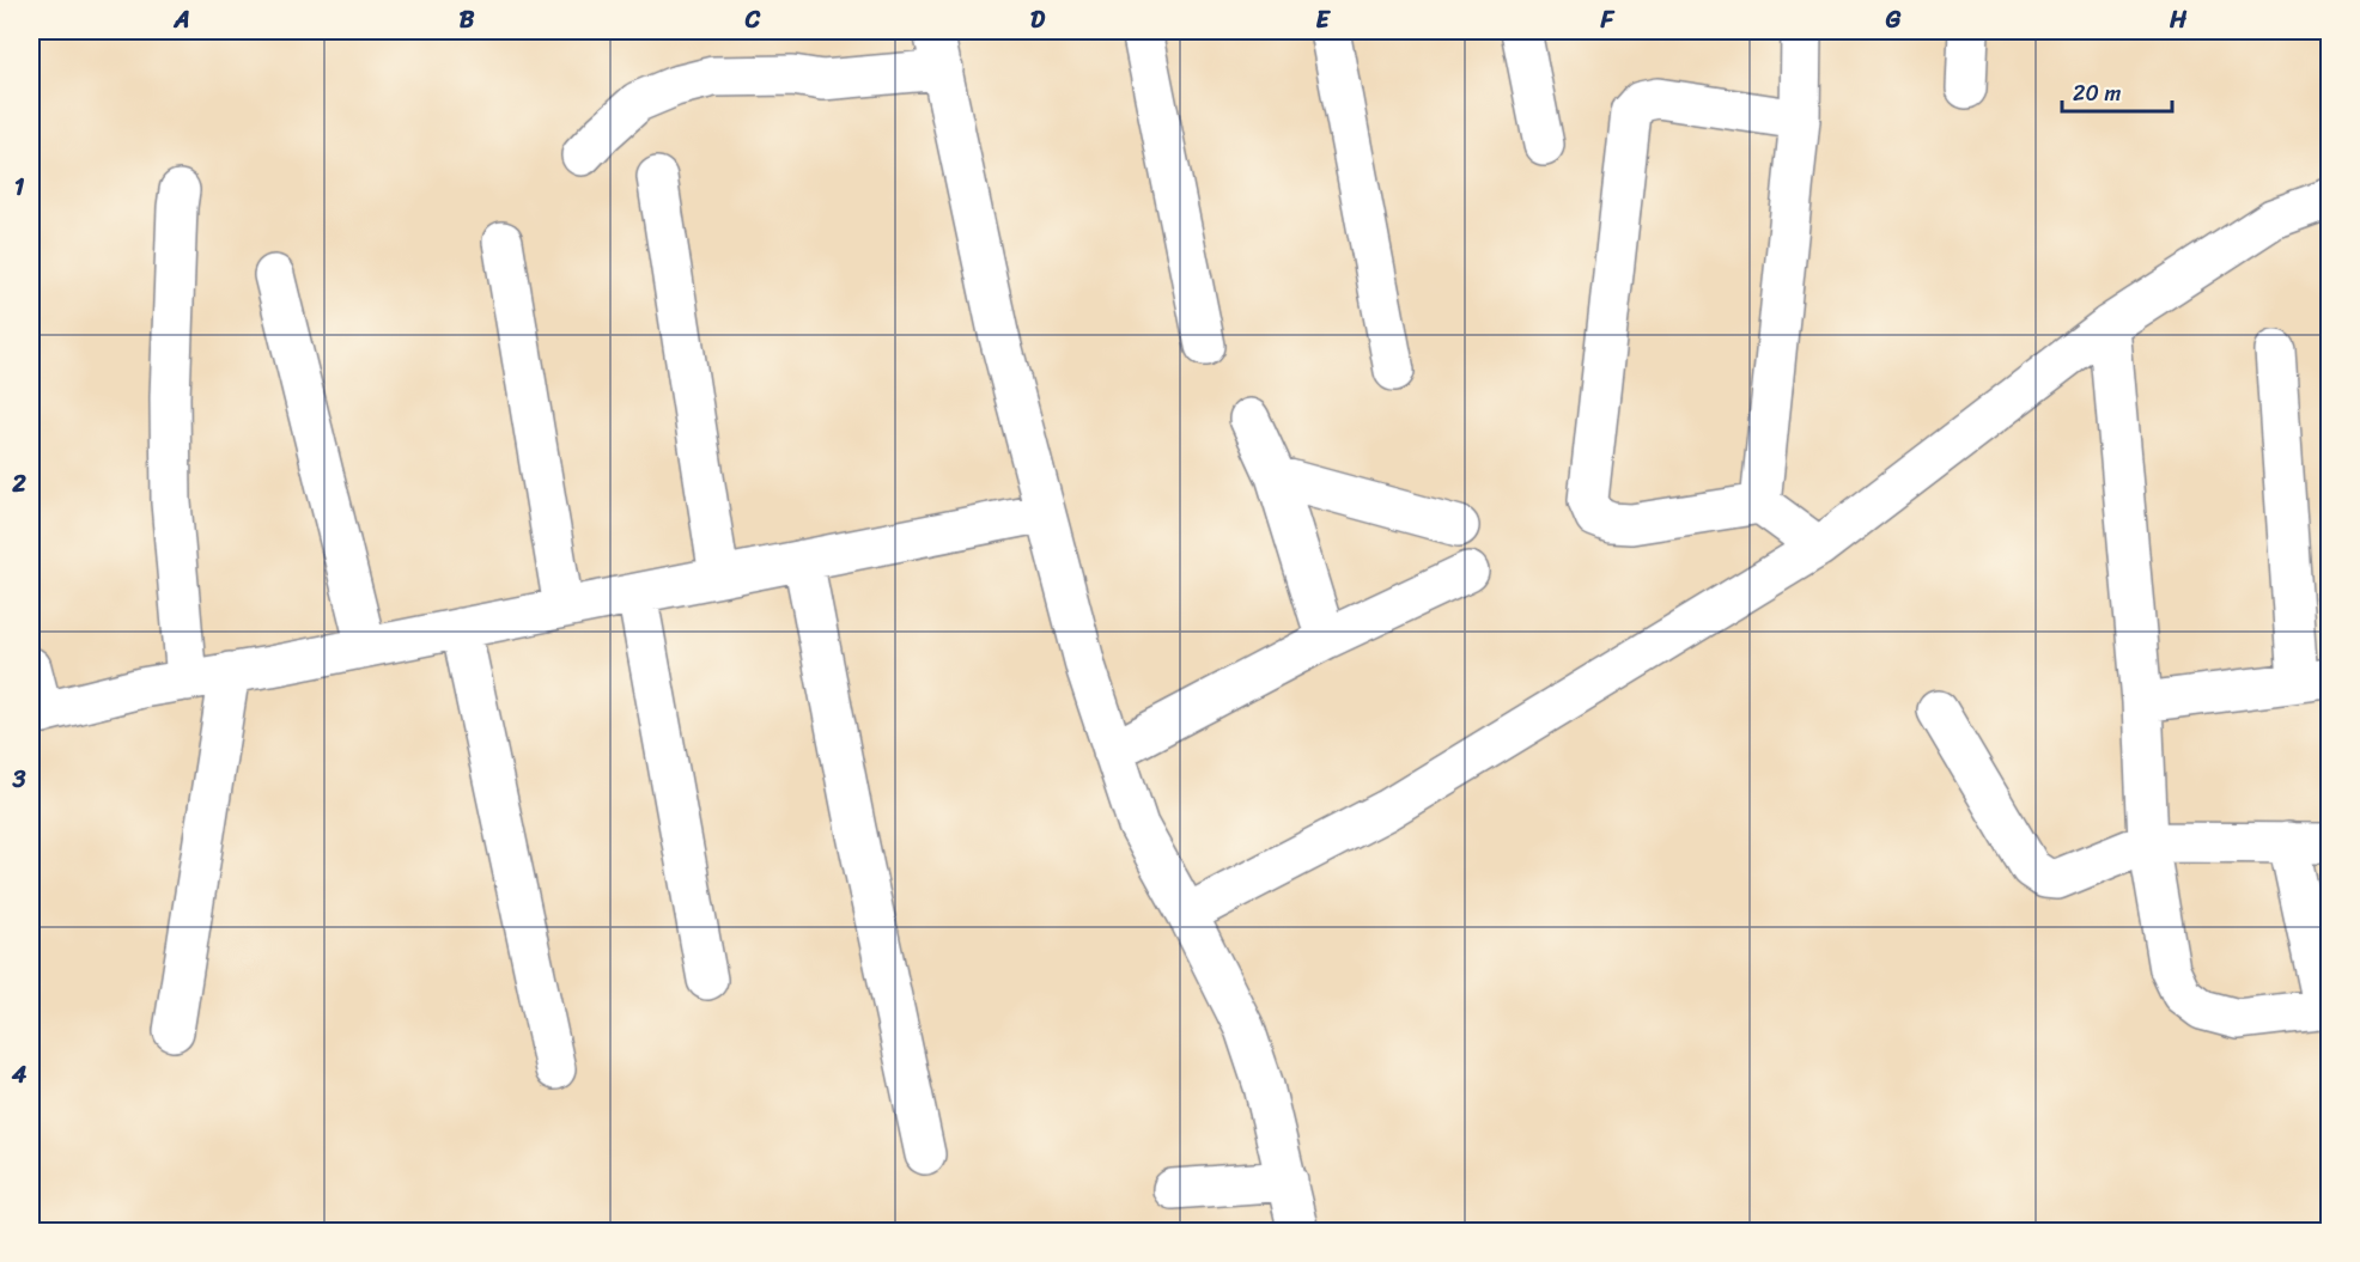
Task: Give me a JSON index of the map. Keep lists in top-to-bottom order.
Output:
{
  "scale_bar": "20 m",
  "grid": {
    "columns": [
      "A",
      "B",
      "C",
      "D",
      "E",
      "F",
      "G",
      "H"
    ],
    "rows": [
      "1",
      "2",
      "3",
      "4"
    ]
  }
}
